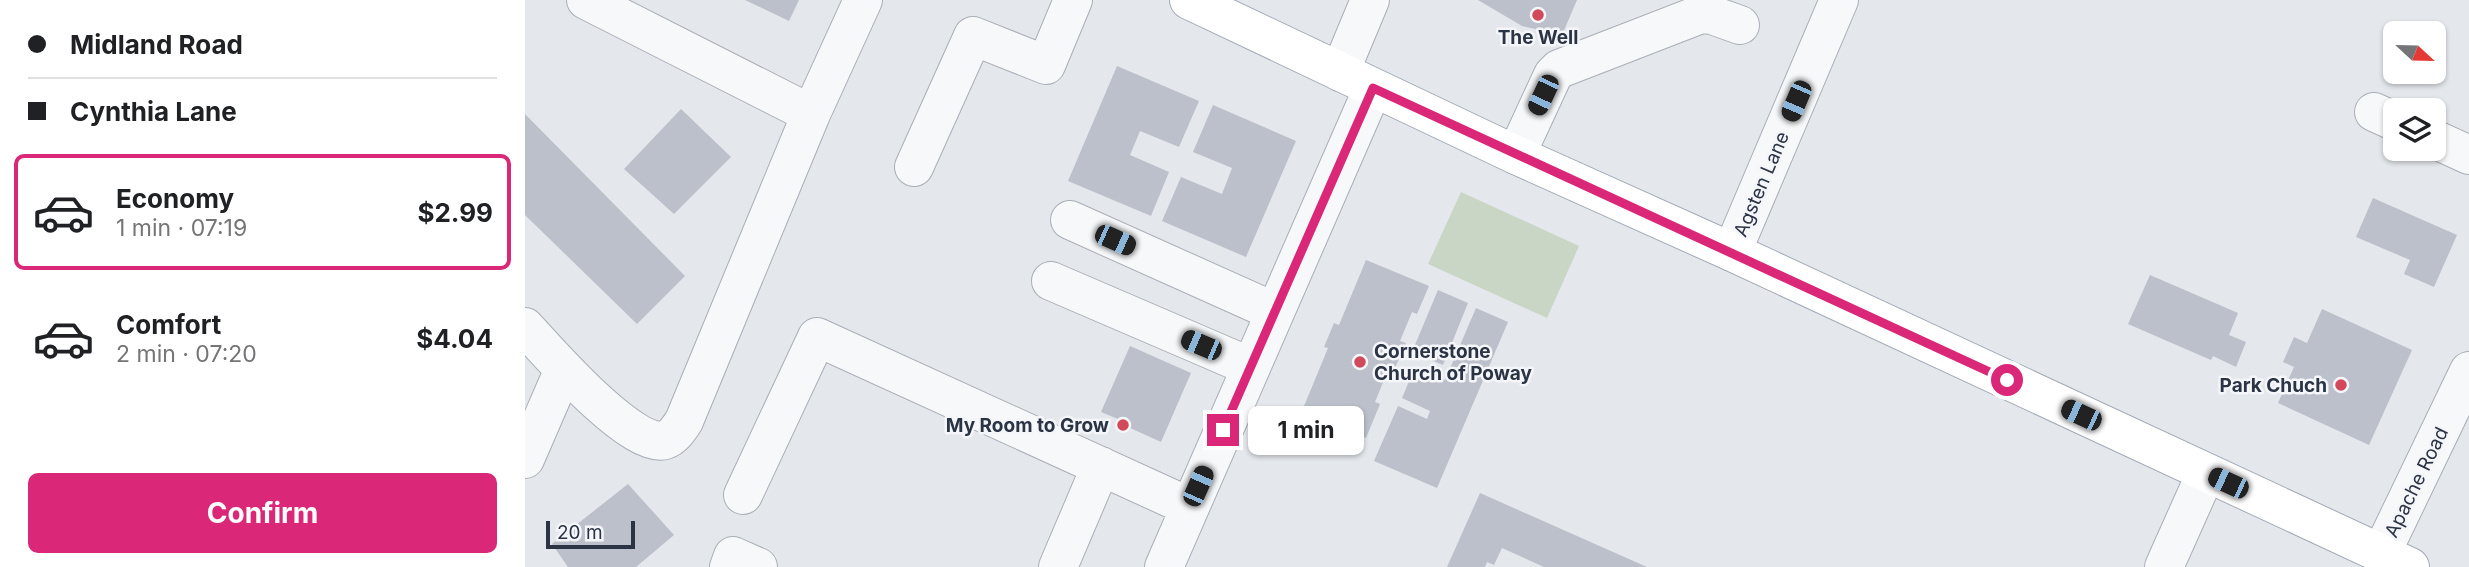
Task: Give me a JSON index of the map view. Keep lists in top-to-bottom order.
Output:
{
  "streets": {
    "street": ["Agsten Lane", "Apache Road"]
  },
  "places": [
    "The Well",
    "Cornerstone Church of Poway",
    "Park Chuch",
    "My Room to Grow"
  ],
  "scale_bar": "20 m",
  "north": "right",
  "page": {
    "banner": ["Midland Road", "Cynthia Lane"],
    "list": [
      {
        "name": "Economy",
        "note": "1 min · 07:19",
        "value": "$2.99"
      },
      {
        "name": "Comfort",
        "note": "2 min · 07:20",
        "value": "$4.04"
      }
    ],
    "bubble": "1 min",
    "buttons": "Confirm",
    "scale": "20 m"
  }
}
